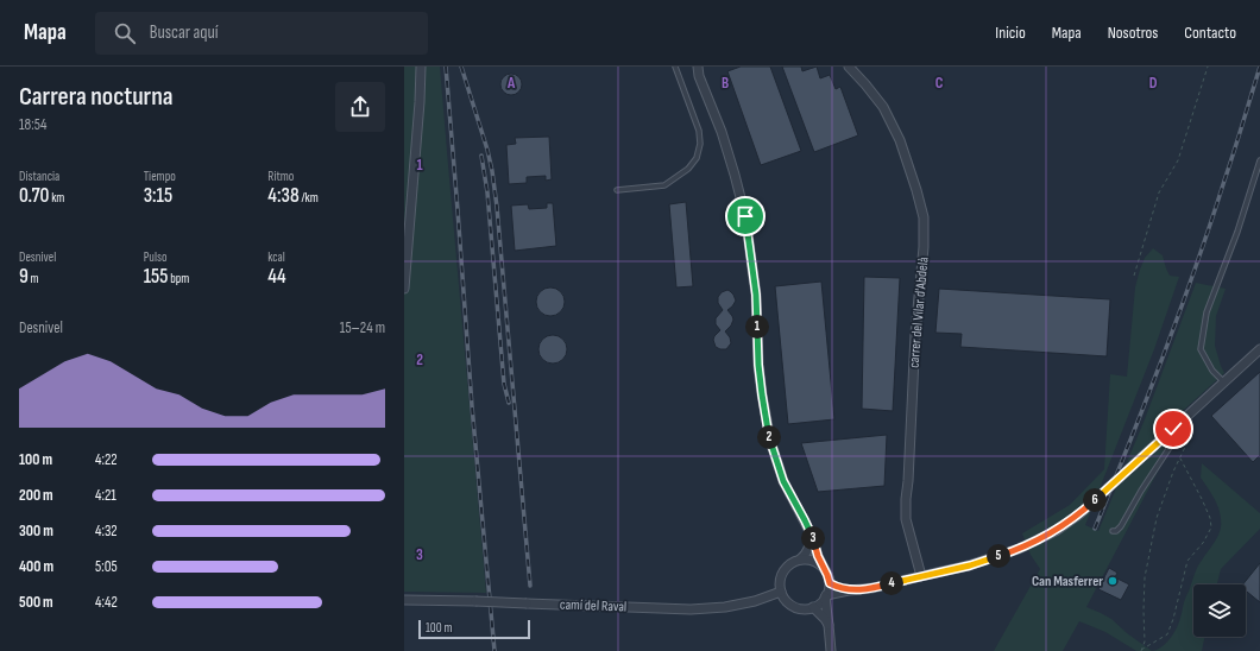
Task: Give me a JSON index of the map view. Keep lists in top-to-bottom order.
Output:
{
  "streets": {
    "street": ["carrer del Vilar d'Abdelà", "camí del Raval"]
  },
  "places": ["Can Masferrer"],
  "scale_bar": "100 m",
  "page": {
    "header": "Mapa",
    "search": "Buscar aquí",
    "nav": [
      "Inicio",
      "Mapa",
      "Nosotros",
      "Contacto"
    ],
    "heading": ["Carrera nocturna", "18:54"],
    "stats": [
      ["Distancia", "0.70 km"],
      ["Tiempo", "3:15"],
      ["Ritmo", "4:38 /km"],
      ["Desnivel", "9 m"],
      ["Pulso", "155 bpm"],
      ["kcal", "44"]
    ],
    "chart": ["Desnivel", "15–24 m"],
    "pins": [
      "1",
      "2",
      "6",
      "3",
      "5",
      "4"
    ],
    "list": [
      {
        "name": "100 m",
        "note": "4:22"
      },
      {
        "name": "200 m",
        "note": "4:21"
      },
      {
        "name": "300 m",
        "note": "4:32"
      },
      {
        "name": "400 m",
        "note": "5:05"
      },
      {
        "name": "500 m",
        "note": "4:42"
      }
    ],
    "scale": "100 m"
  },
  "grid": {
    "columns": [
      "A",
      "B",
      "C",
      "D"
    ],
    "rows": ["1", "2", "3"]
  }
}
